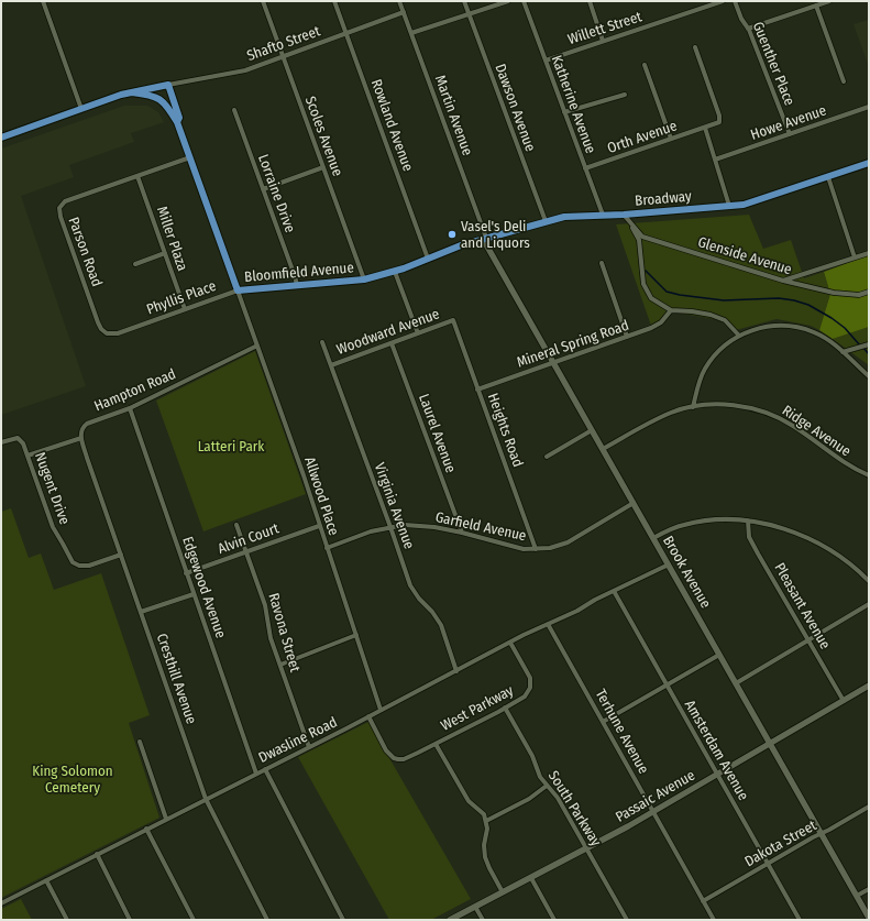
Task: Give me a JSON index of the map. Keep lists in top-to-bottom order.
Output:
{
  "streets": {
    "main road": [
      "Broadway",
      "Bloomfield Avenue",
      "Brook Avenue",
      "Passaic Avenue"
    ],
    "street": [
      "Willett Street",
      "Shafto Street",
      "Guenther Place",
      "Katherine Avenue",
      "Dawson Avenue",
      "Martin Avenue",
      "Howe Avenue",
      "Rowland Avenue",
      "Scoles Avenue",
      "Orth Avenue",
      "Lorraine Drive",
      "Miller Plaza",
      "Parson Road",
      "Glenside Avenue",
      "Phyllis Place",
      "Woodward Avenue",
      "Mineral Spring Road",
      "Hampton Road",
      "Heights Road",
      "Ridge Avenue",
      "Laurel Avenue",
      "Nugent Drive",
      "Allwood Place",
      "Virginia Avenue",
      "Garfield Avenue",
      "Alvin Court",
      "Edgewood Avenue",
      "Pleasant Avenue",
      "Ravona Street",
      "Cresthill Avenue",
      "West Parkway",
      "Terhune Avenue",
      "Dwasline Road",
      "Amsterdam Avenue",
      "South Parkway",
      "Dakota Street"
    ]
  },
  "crossings": [
    ["Willett Street", "Katherine Avenue"],
    ["Shafto Street", "Martin Avenue"],
    ["Shafto Street", "Rowland Avenue"],
    ["Shafto Street", "Scoles Avenue"],
    ["Shafto Street", "Bloomfield Avenue"],
    ["Guenther Place", "Howe Avenue"],
    ["Katherine Avenue", "Orth Avenue"],
    ["Katherine Avenue", "Broadway"],
    ["Dawson Avenue", "Broadway"],
    ["Martin Avenue", "Broadway"],
    ["Martin Avenue", "Brook Avenue"],
    ["Rowland Avenue", "Bloomfield Avenue"],
    ["Scoles Avenue", "Bloomfield Avenue"],
    ["Lorraine Drive", "Bloomfield Avenue"],
    ["Broadway", "Glenside Avenue"],
    ["Broadway", "Bloomfield Avenue"],
    ["Broadway", "Brook Avenue"],
    ["Miller Plaza", "Parson Road"],
    ["Miller Plaza", "Phyllis Place"],
    ["Parson Road", "Bloomfield Avenue"],
    ["Parson Road", "Phyllis Place"],
    ["Bloomfield Avenue", "Phyllis Place"],
    ["Bloomfield Avenue", "Allwood Place"],
    ["Phyllis Place", "Allwood Place"],
    ["Woodward Avenue", "Heights Road"],
    ["Woodward Avenue", "Laurel Avenue"],
    ["Woodward Avenue", "Virginia Avenue"],
    ["Mineral Spring Road", "Heights Road"],
    ["Mineral Spring Road", "Brook Avenue"],
    ["Hampton Road", "Allwood Place"],
    ["Hampton Road", "Edgewood Avenue"],
    ["Hampton Road", "Cresthill Avenue"],
    ["Heights Road", "Garfield Avenue"],
    ["Ridge Avenue", "Brook Avenue"],
    ["Laurel Avenue", "Garfield Avenue"],
    ["Nugent Drive", "Cresthill Avenue"],
    ["Allwood Place", "Garfield Avenue"],
    ["Allwood Place", "Alvin Court"],
    ["Allwood Place", "Dwasline Road"],
    ["Virginia Avenue", "Garfield Avenue"],
    ["Virginia Avenue", "Dwasline Road"],
    ["Garfield Avenue", "Brook Avenue"],
    ["Alvin Court", "Edgewood Avenue"],
    ["Alvin Court", "Ravona Street"],
    ["Brook Avenue", "Dwasline Road"],
    ["Brook Avenue", "Passaic Avenue"],
    ["Brook Avenue", "Dakota Street"],
    ["Edgewood Avenue", "Dwasline Road"],
    ["Pleasant Avenue", "Passaic Avenue"],
    ["Ravona Street", "Dwasline Road"],
    ["Cresthill Avenue", "Dwasline Road"],
    ["West Parkway", "Dwasline Road"],
    ["West Parkway", "South Parkway"],
    ["Terhune Avenue", "Dwasline Road"],
    ["Terhune Avenue", "Passaic Avenue"],
    ["Terhune Avenue", "Dakota Street"],
    ["Dwasline Road", "Amsterdam Avenue"],
    ["Amsterdam Avenue", "Passaic Avenue"],
    ["Amsterdam Avenue", "Dakota Street"],
    ["Passaic Avenue", "South Parkway"]
  ],
  "parks": ["Latteri Park", "King Solomon Cemetery"],
  "places": ["Vasel's Deli and Liquors"]
}
